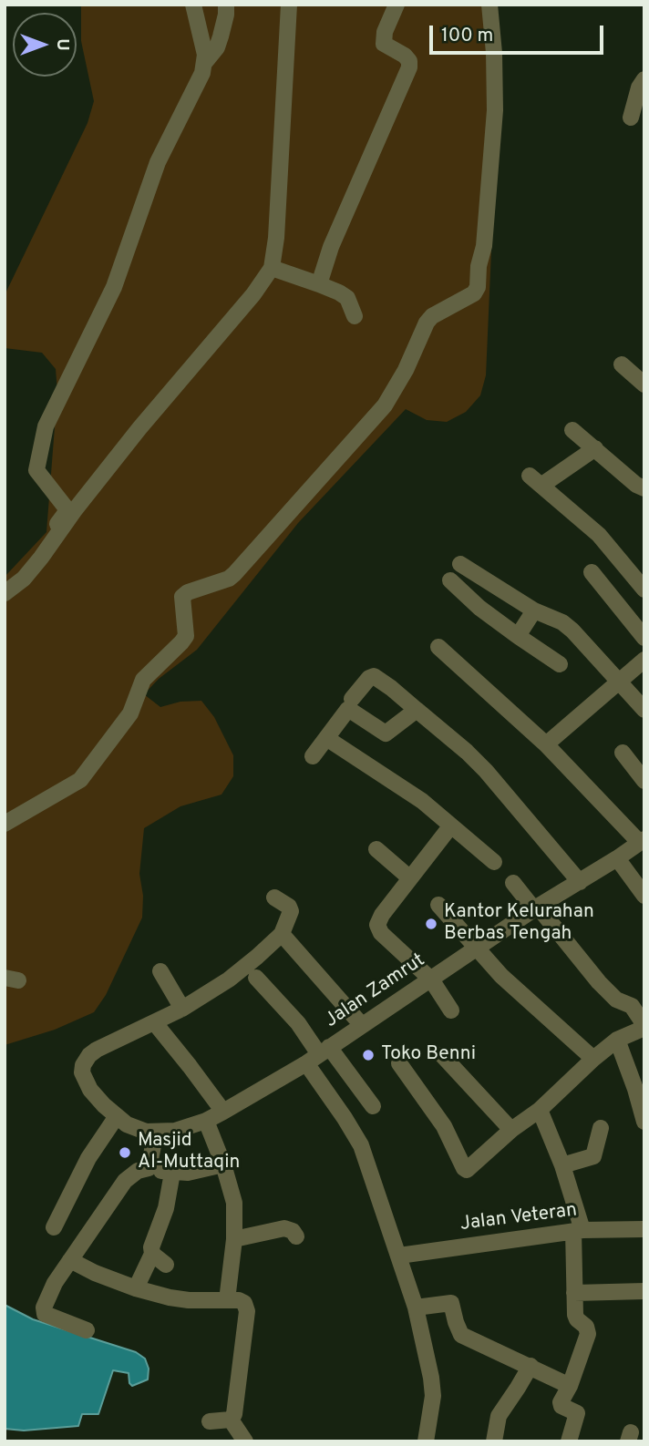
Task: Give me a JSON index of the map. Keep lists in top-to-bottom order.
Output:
{
  "streets": {
    "street": ["Jalan Zamrut", "Jalan Veteran"]
  },
  "places": ["Kantor Kelurahan Berbas Tengah", "Toko Benni", "Masjid Al-Muttaqin"],
  "scale_bar": "100 m",
  "north": "right"
}
